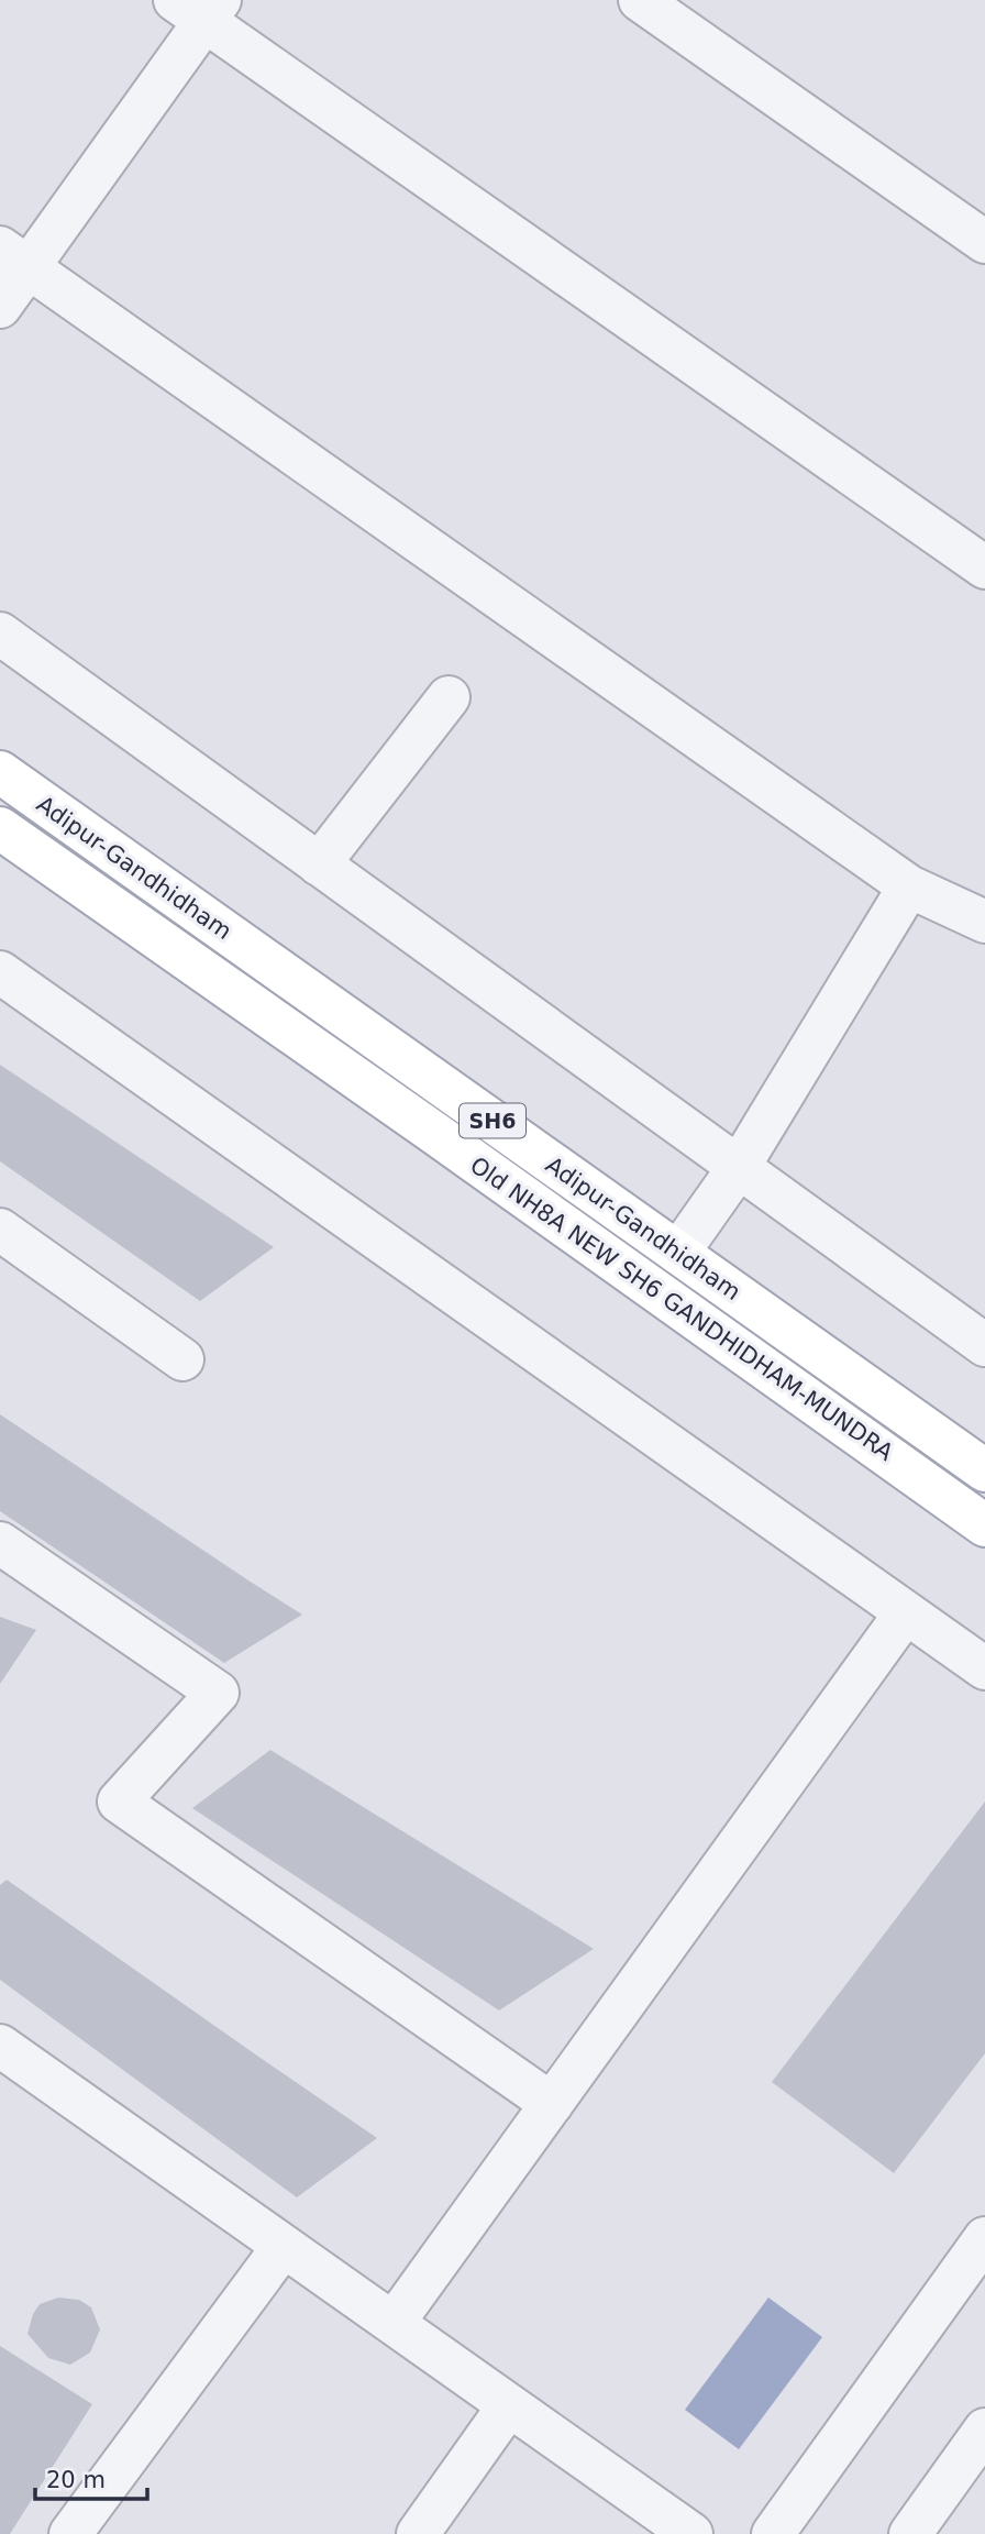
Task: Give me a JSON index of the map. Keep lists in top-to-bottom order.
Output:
{
  "streets": {
    "main road": ["Adipur-Gandhidham", "SH6", "Old NH8A NEW SH6 GANDHIDHAM-MUNDRA"]
  },
  "scale_bar": "20 m"
}
